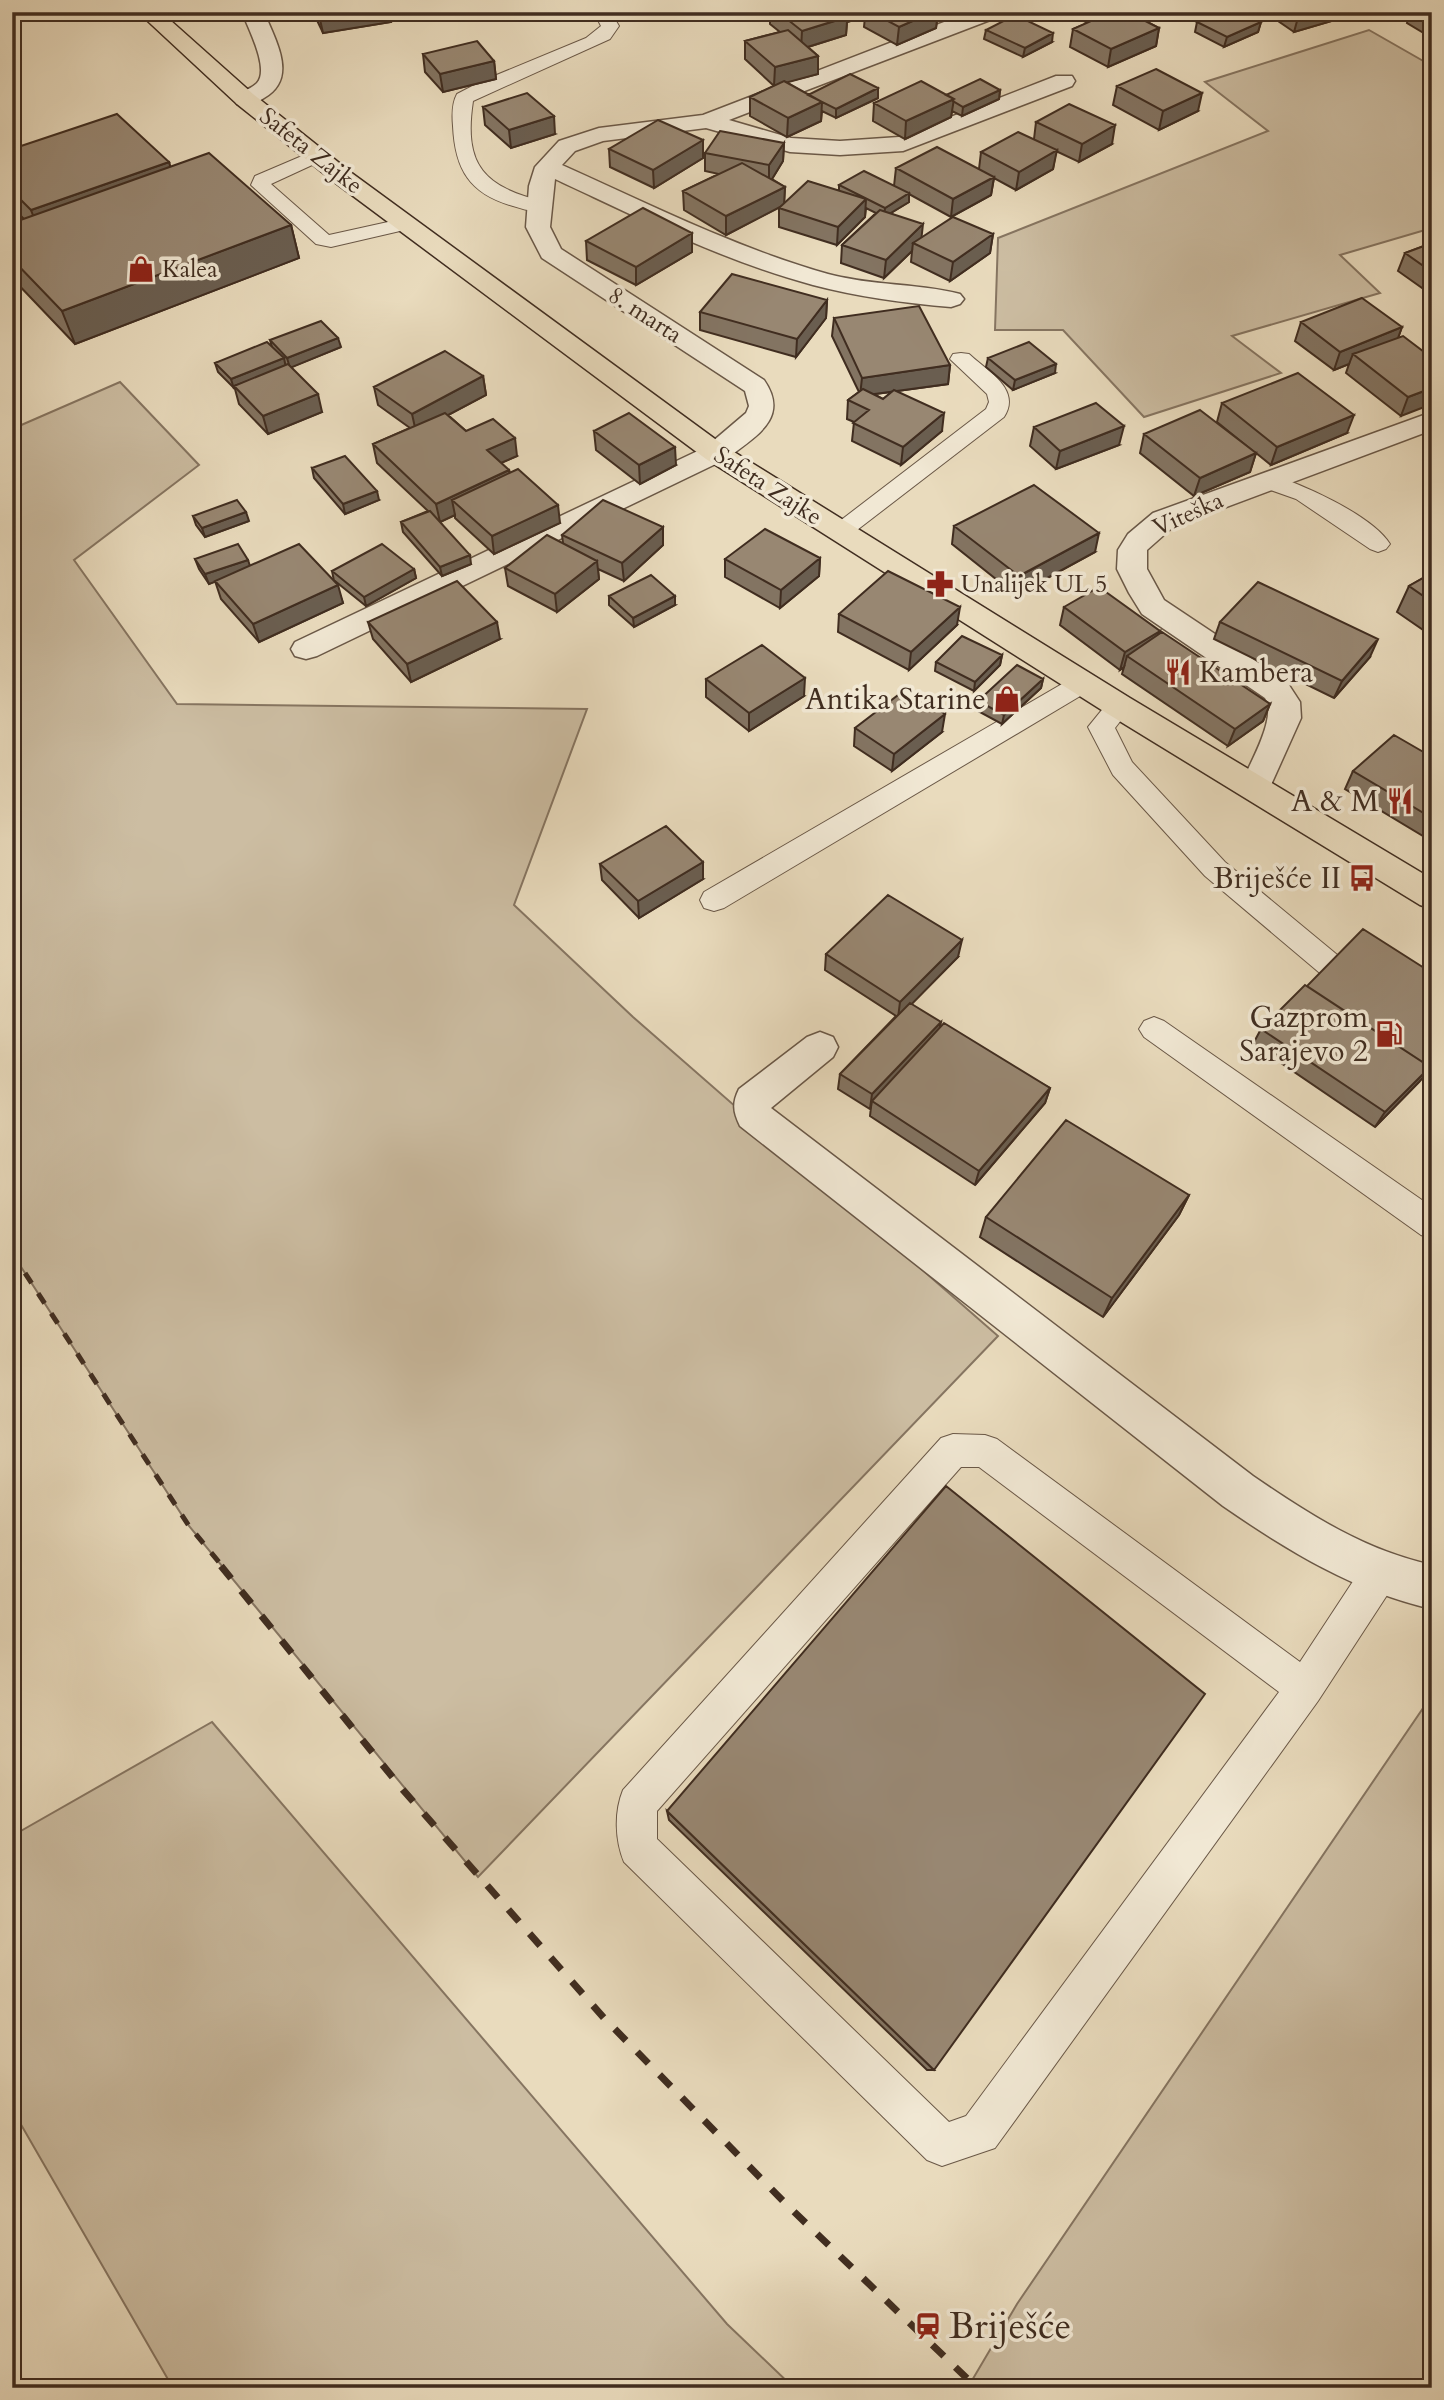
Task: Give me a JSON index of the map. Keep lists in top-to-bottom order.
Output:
{
  "streets": {
    "main road": ["Safeta Zajke"],
    "street": ["8. marta", "Viteška"]
  },
  "crossings": [
    ["Safeta Zajke", "8. marta"],
    ["Safeta Zajke", "Viteška"]
  ],
  "places": {
    "shop": ["Kalea", "Antika Starine"],
    "pharmacy": ["Unalijek UL 5"],
    "restaurant": ["Kambera", "A & M"],
    "bus stop": ["Briješće II"],
    "fuel station": ["Gazprom Sarajevo 2"],
    "station": ["Briješće"]
  }
}
